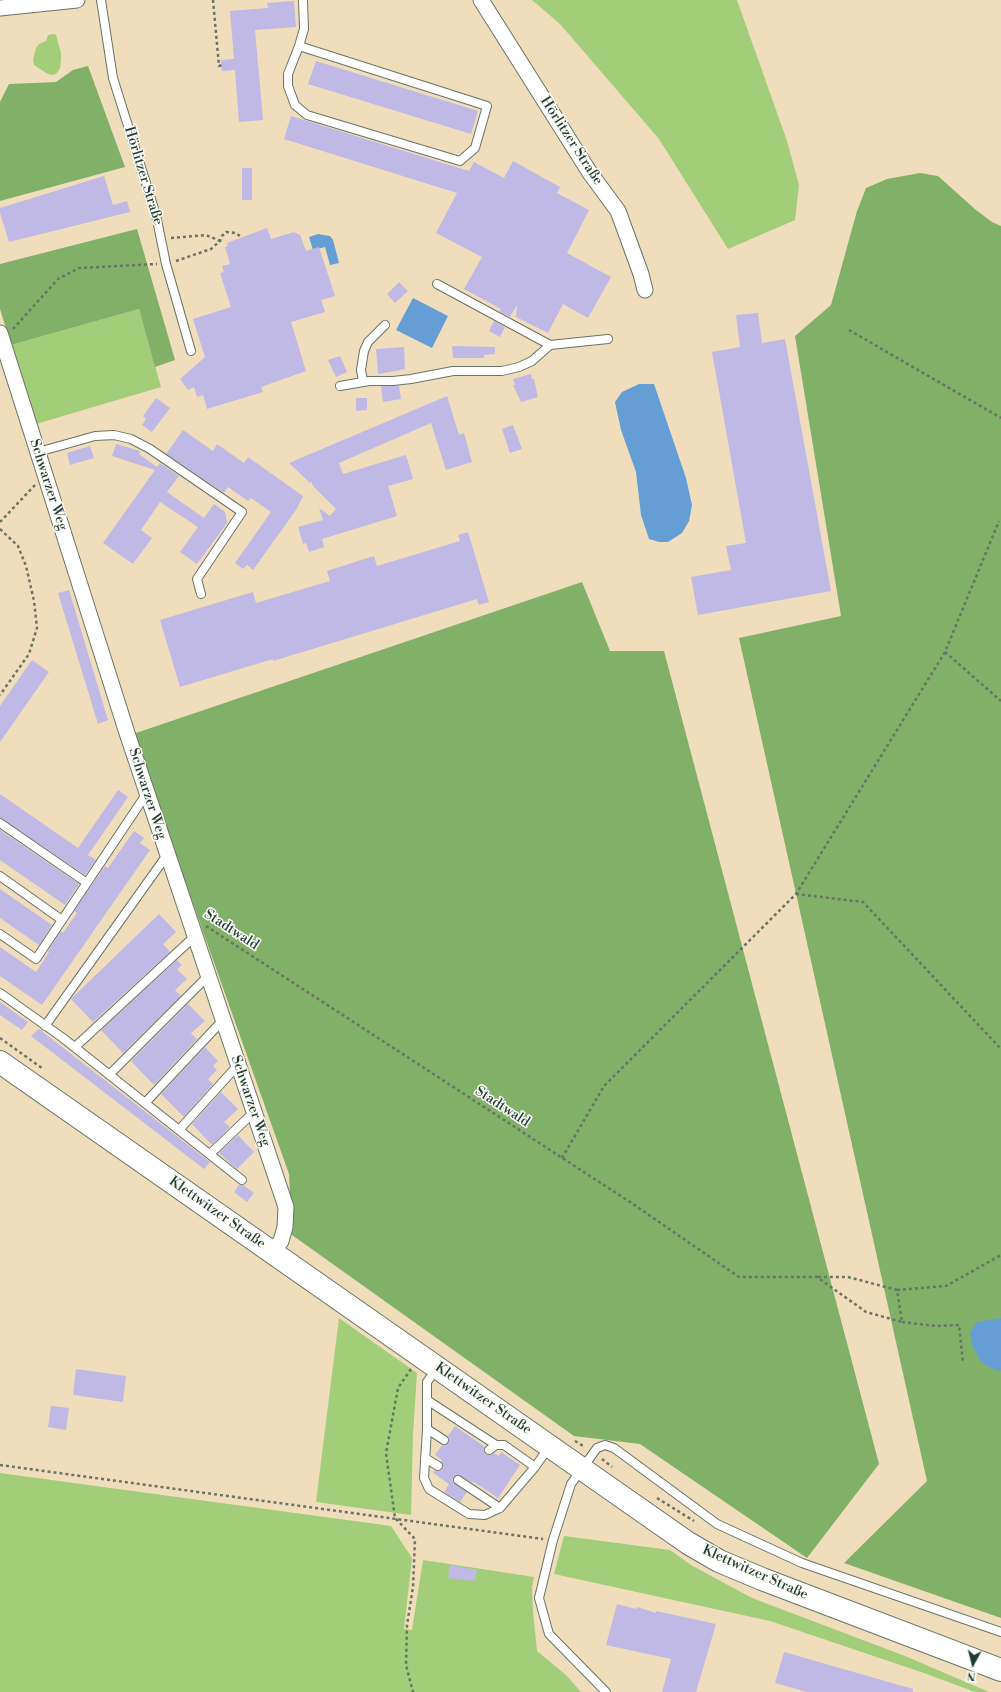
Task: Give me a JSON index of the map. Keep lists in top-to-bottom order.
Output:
{
  "streets": {
    "main road": ["Klettwitzer Straße"],
    "street": ["Hörlitzer Straße", "Schwarzer Weg"],
    "path": ["Stadtwald"]
  },
  "crossings": [
    ["Schwarzer Weg", "Stadtwald"],
    ["Schwarzer Weg", "Klettwitzer Straße"]
  ],
  "north": "bottom"
}
